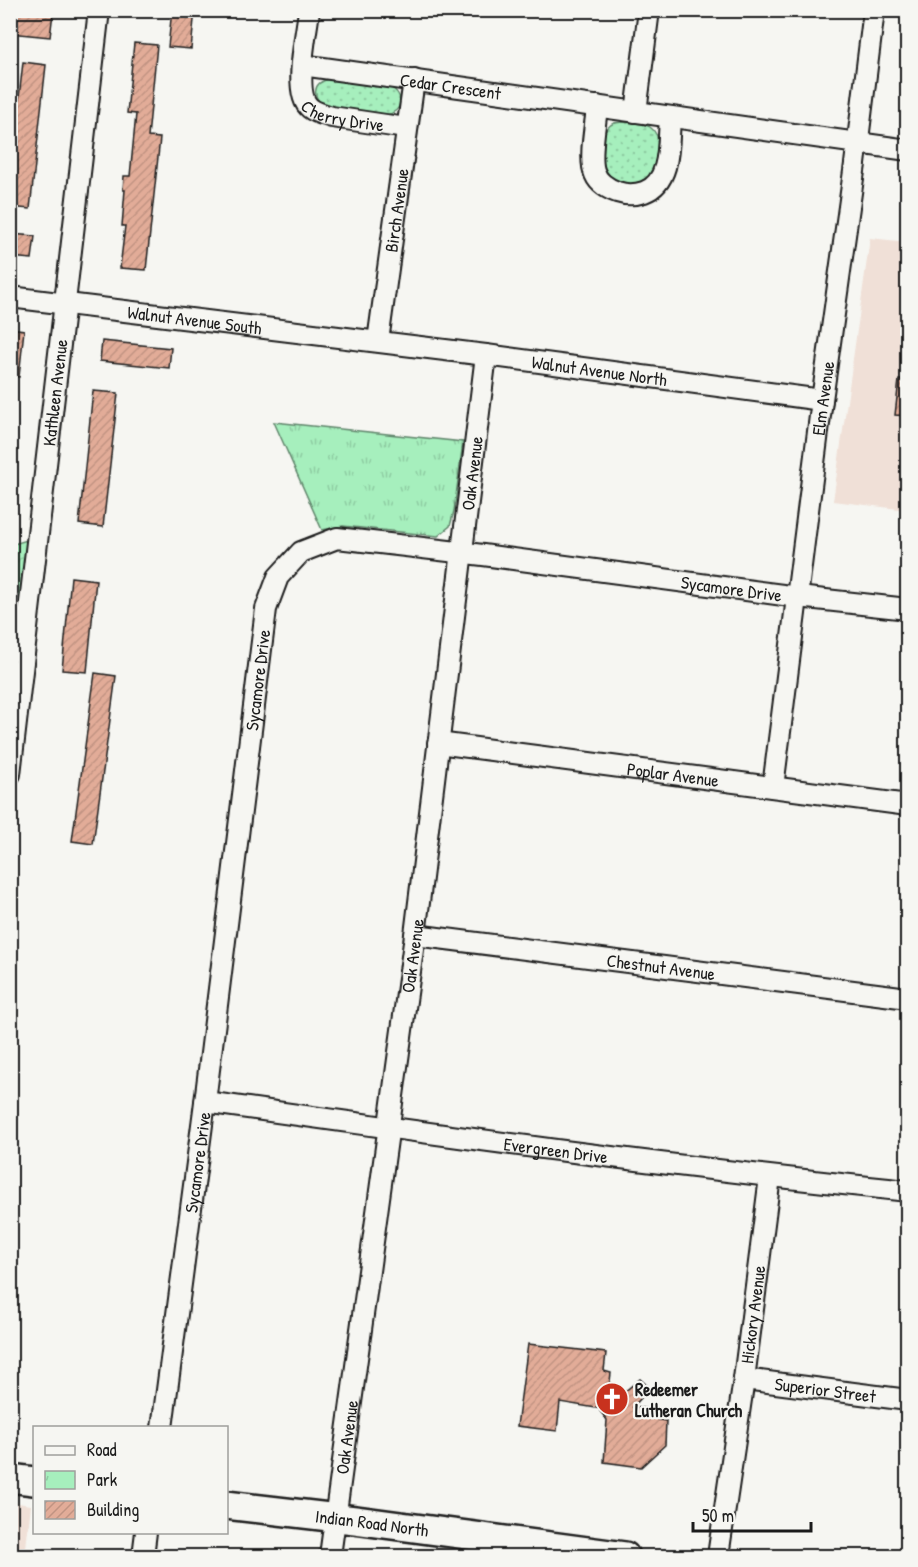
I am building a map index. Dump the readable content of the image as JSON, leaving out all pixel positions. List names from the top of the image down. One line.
{"streets":{"main road":["Indian Road North"],"street":["Cedar Crescent","Cherry Drive","Birch Avenue","Walnut Avenue South","Walnut Avenue North","Kathleen Avenue","Elm Avenue","Oak Avenue","Sycamore Drive","Poplar Avenue","Chestnut Avenue","Evergreen Drive","Hickory Avenue","Superior Street"]},"crossings":[["Cedar Crescent","Cherry Drive"],["Cedar Crescent","Birch Avenue"],["Cedar Crescent","Elm Avenue"],["Cherry Drive","Birch Avenue"],["Birch Avenue","Walnut Avenue South"],["Birch Avenue","Walnut Avenue North"],["Walnut Avenue South","Walnut Avenue North"],["Walnut Avenue South","Kathleen Avenue"],["Walnut Avenue North","Elm Avenue"],["Walnut Avenue North","Oak Avenue"],["Elm Avenue","Sycamore Drive"],["Elm Avenue","Poplar Avenue"],["Oak Avenue","Sycamore Drive"],["Oak Avenue","Poplar Avenue"],["Oak Avenue","Chestnut Avenue"],["Oak Avenue","Evergreen Drive"],["Oak Avenue","Indian Road North"],["Sycamore Drive","Evergreen Drive"],["Evergreen Drive","Hickory Avenue"],["Hickory Avenue","Superior Street"]],"places":{"church":["Redeemer Lutheran Church"]},"legend":["Road","Park","Building"],"scale_bar":"50 m"}
